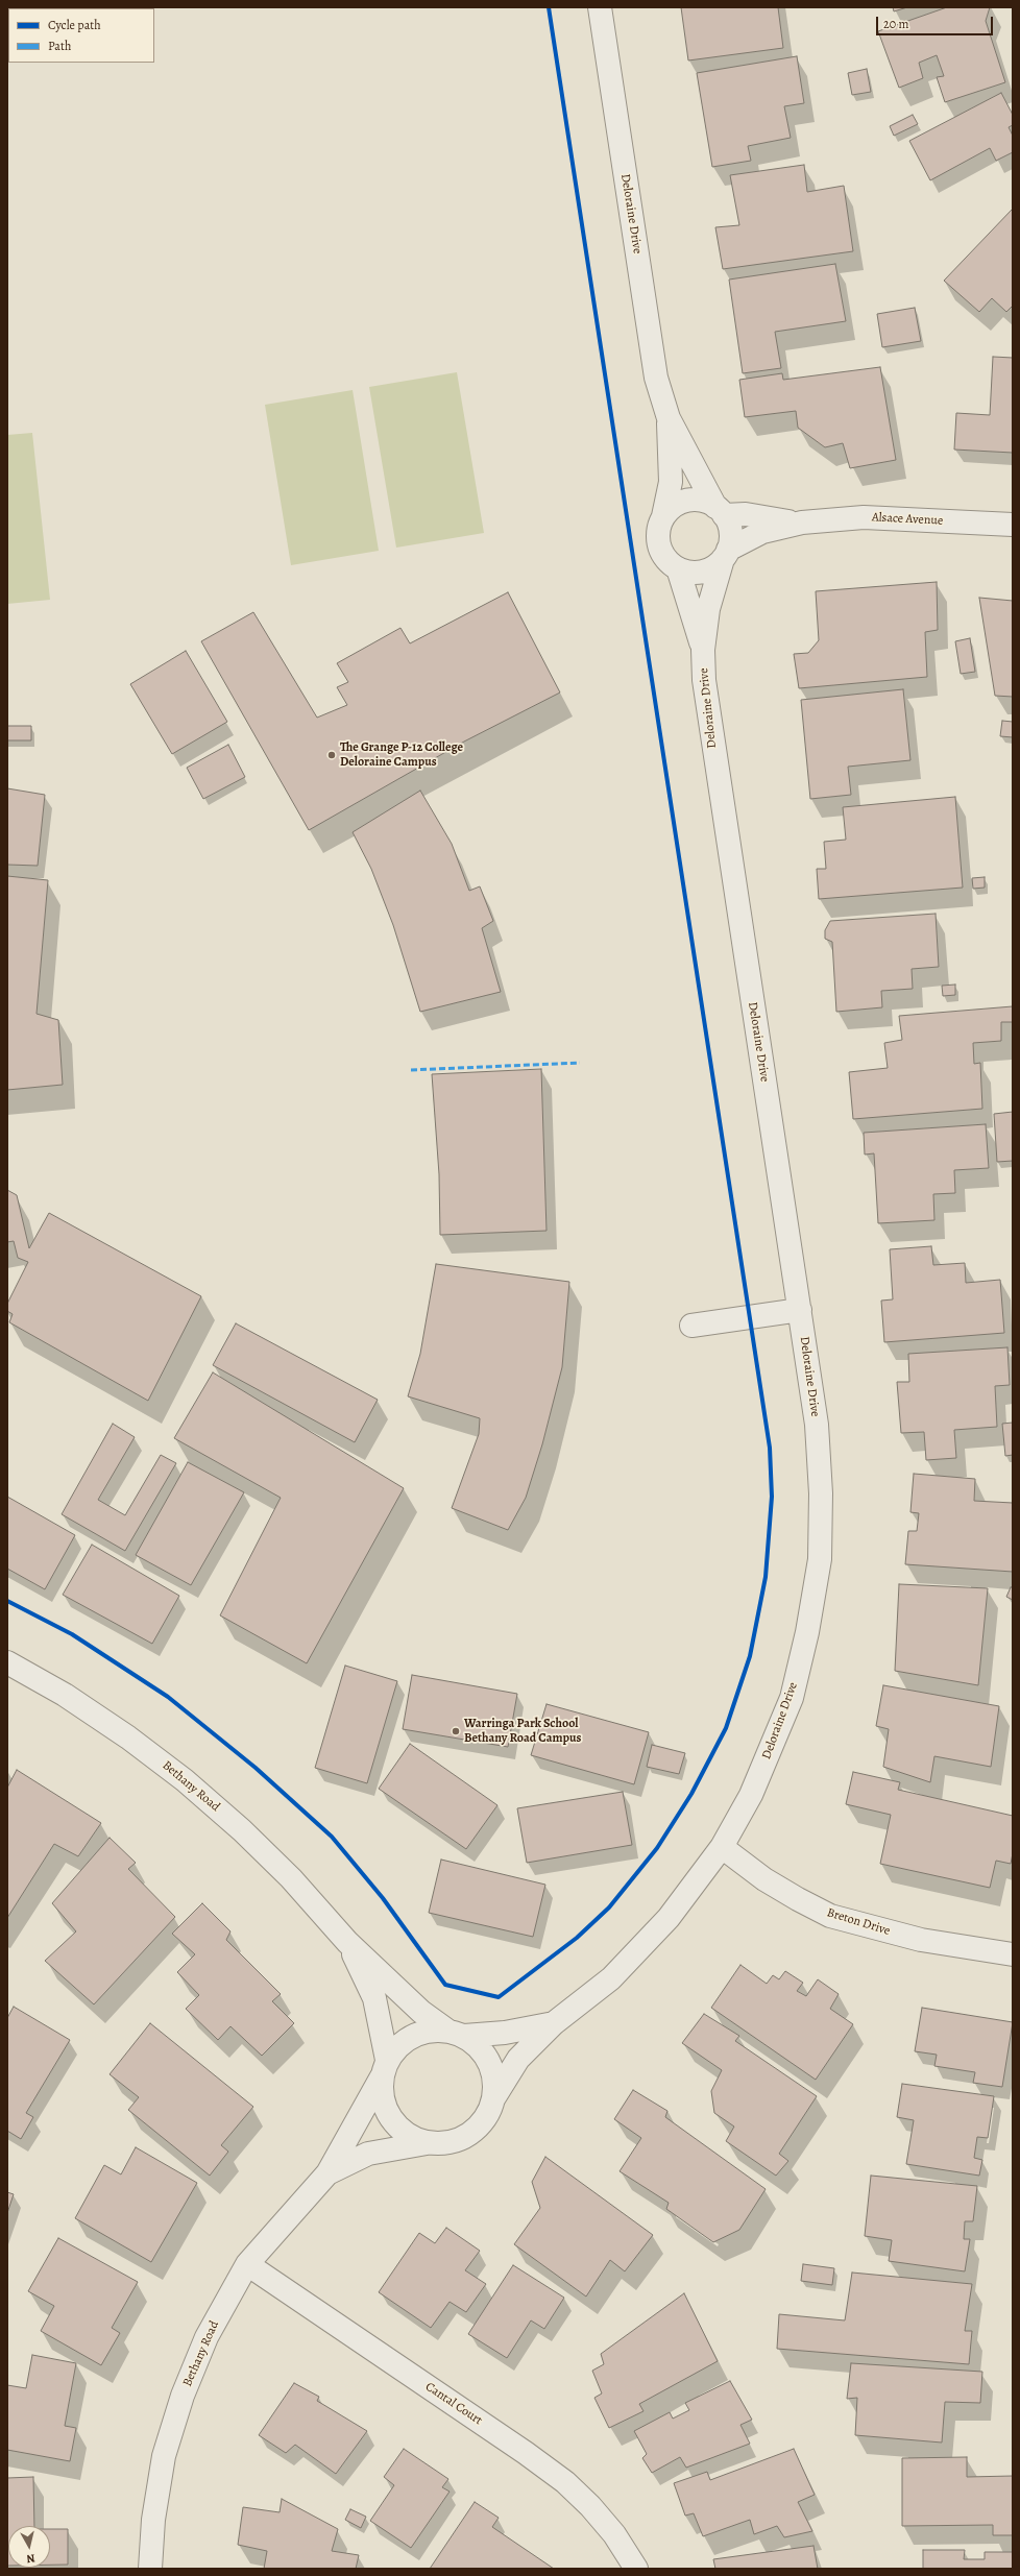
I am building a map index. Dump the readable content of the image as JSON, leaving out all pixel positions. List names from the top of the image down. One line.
{"streets":{"street":["Deloraine Drive","Alsace Avenue","Bethany Road","Breton Drive","Cantal Court"]},"crossings":[["Deloraine Drive","Alsace Avenue"],["Deloraine Drive","Bethany Road"],["Deloraine Drive","Breton Drive"],["Bethany Road","Cantal Court"]],"places":["The Grange P-12 College Deloraine Campus","Warringa Park School Bethany Road Campus"],"legend":["Cycle path","Path"],"scale_bar":"20 m","north":"bottom"}
